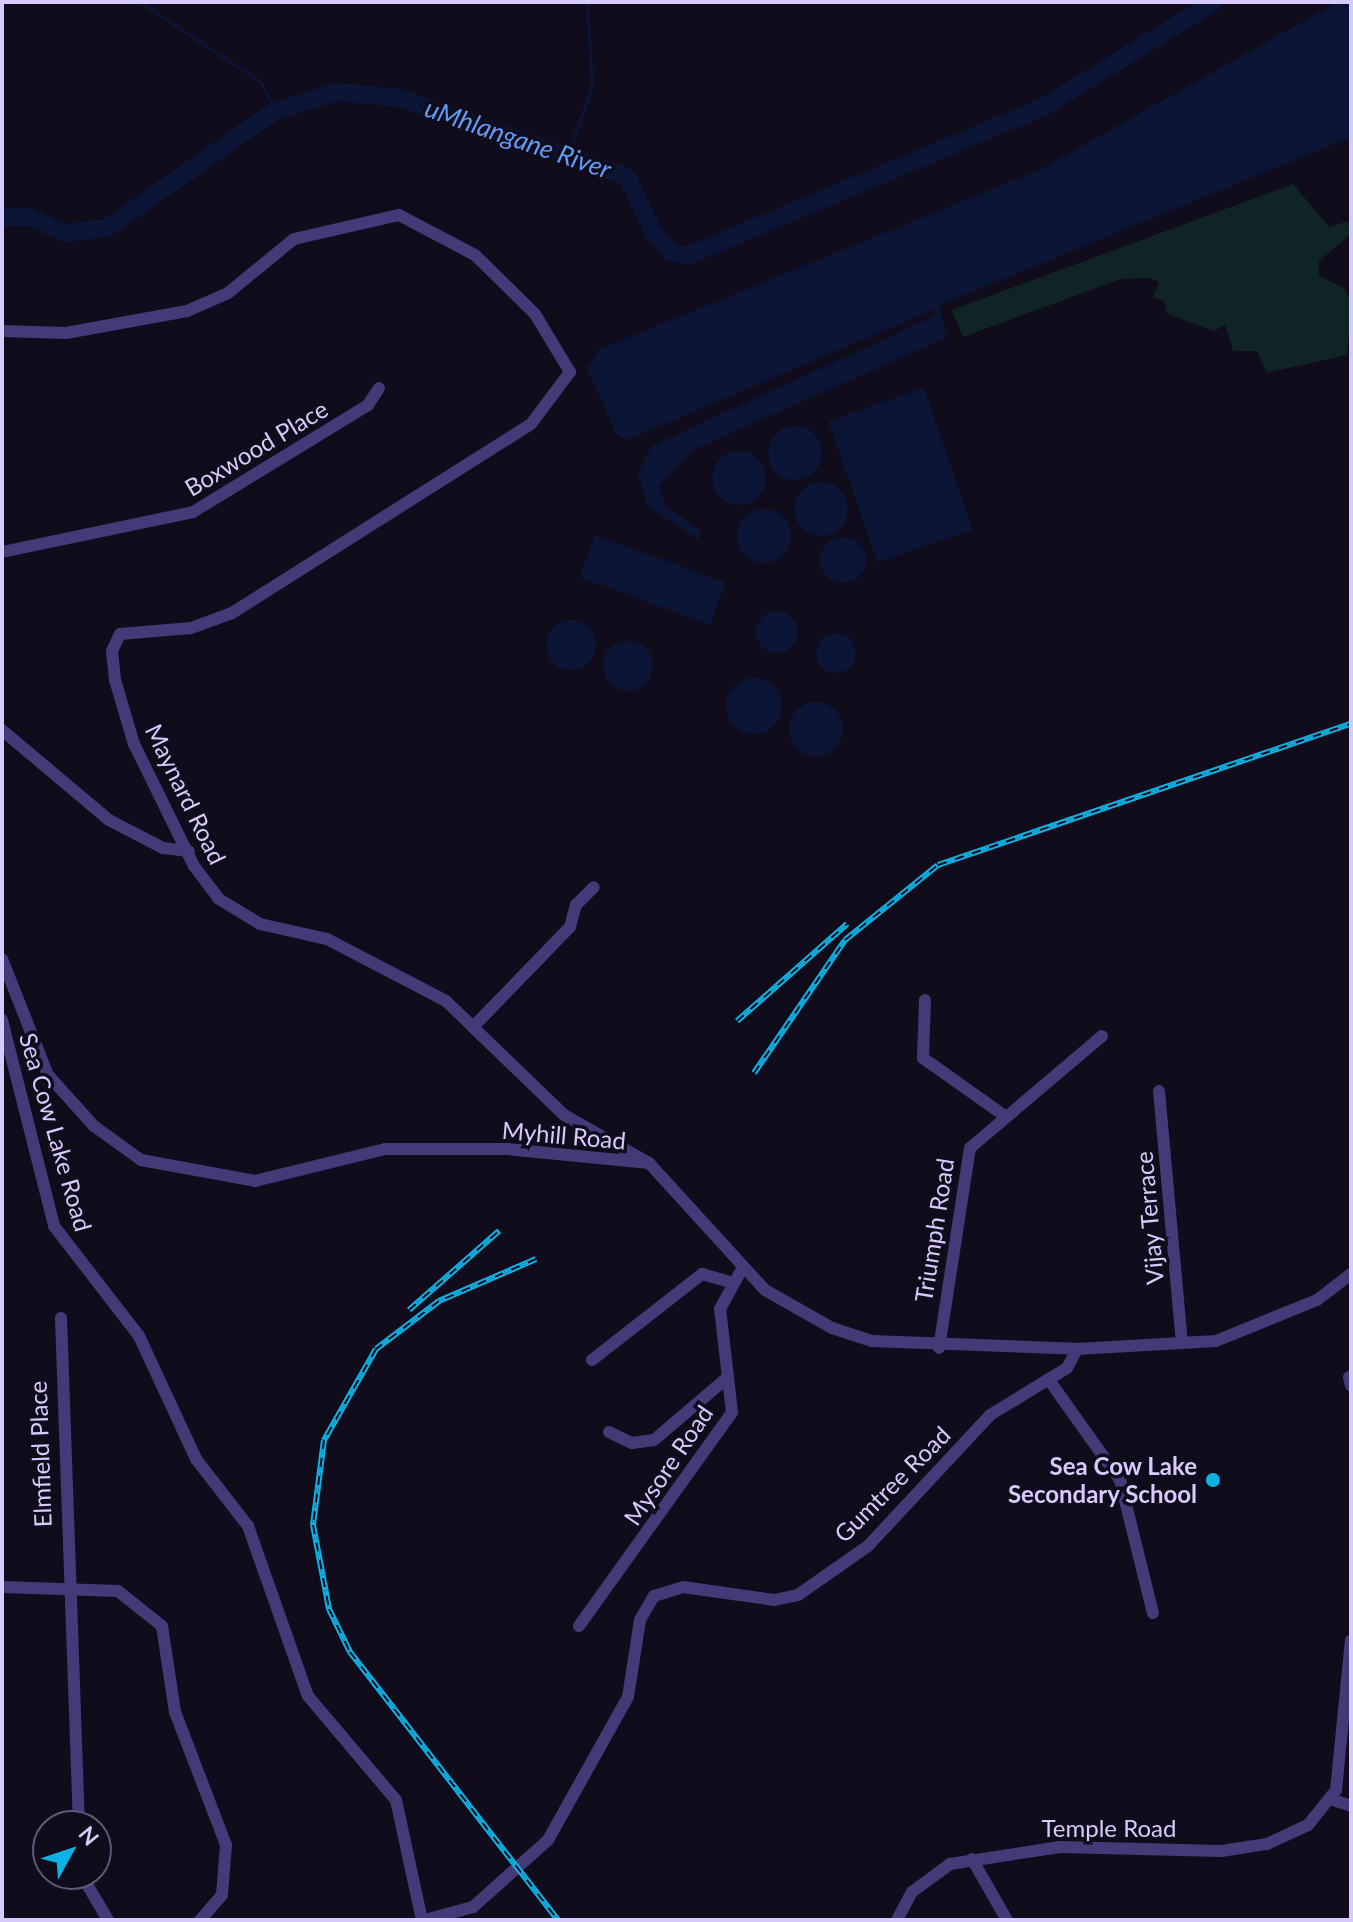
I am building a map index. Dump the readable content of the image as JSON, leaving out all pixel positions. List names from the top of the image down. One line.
{"streets":{"street":["Boxwood Place","Maynard Road","Sea Cow Lake Road","Myhill Road","Vijay Terrace","Triumph Road","Elmfield Place","Mysore Road","Gumtree Road","Temple Road"]},"crossings":[["Maynard Road","Myhill Road"],["Sea Cow Lake Road","Gumtree Road"],["Myhill Road","Triumph Road"],["Myhill Road","Mysore Road"],["Myhill Road","Gumtree Road"]],"water":["uMhlangane River"],"places":["Sea Cow Lake Secondary School"],"north":"top right"}
